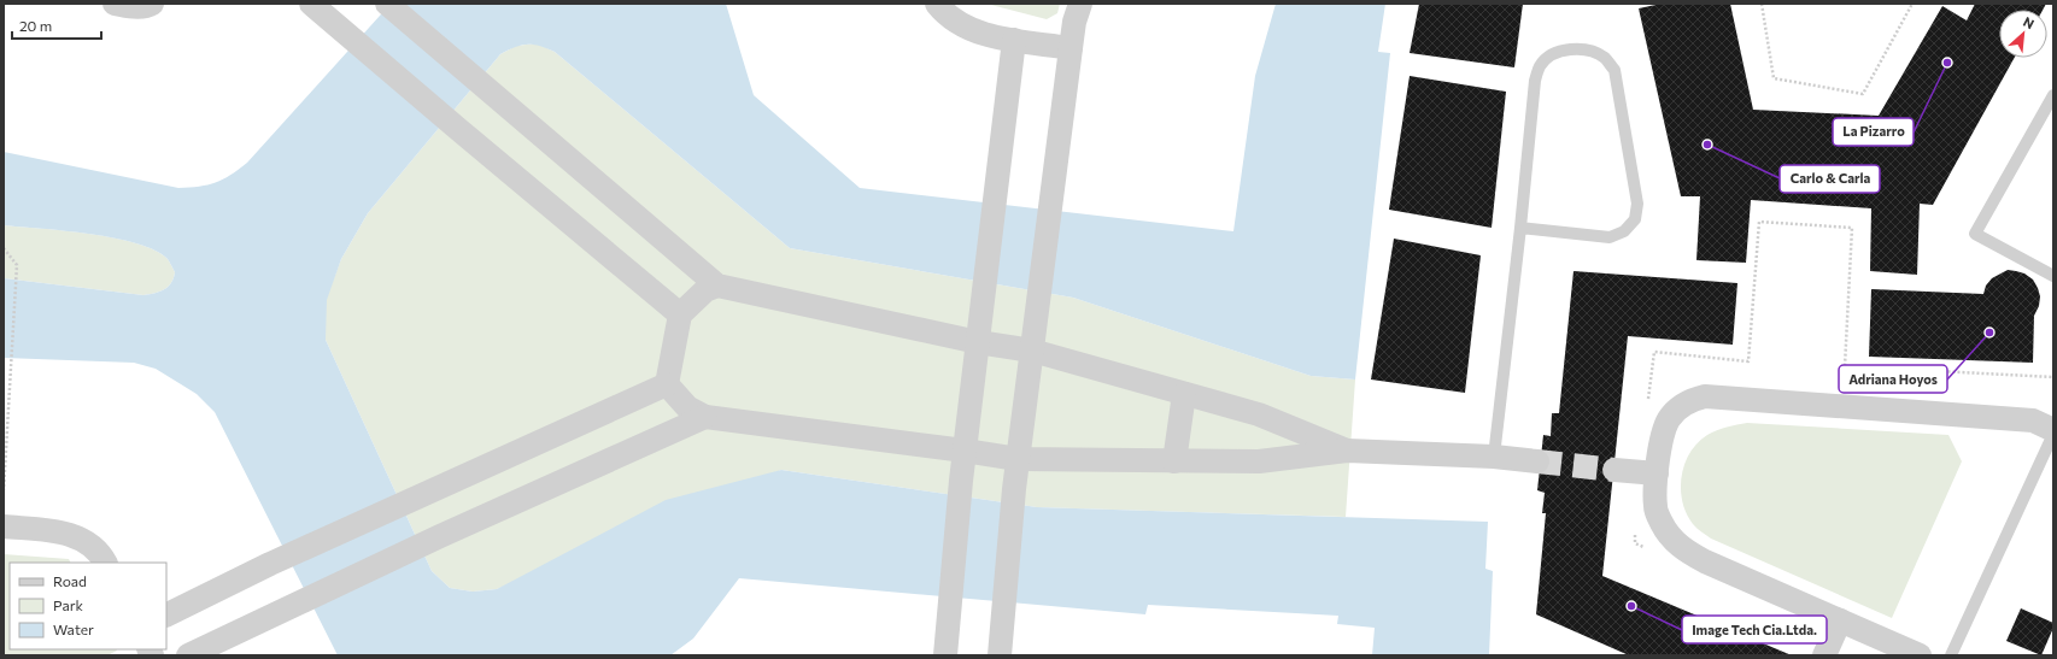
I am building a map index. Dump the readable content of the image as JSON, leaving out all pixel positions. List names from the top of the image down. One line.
{"places":["La Pizarro","Carlo & Carla","Adriana Hoyos","Image Tech Cia.Ltda."],"legend":["Road","Park","Water"],"scale_bar":"20 m","north":"top right"}
